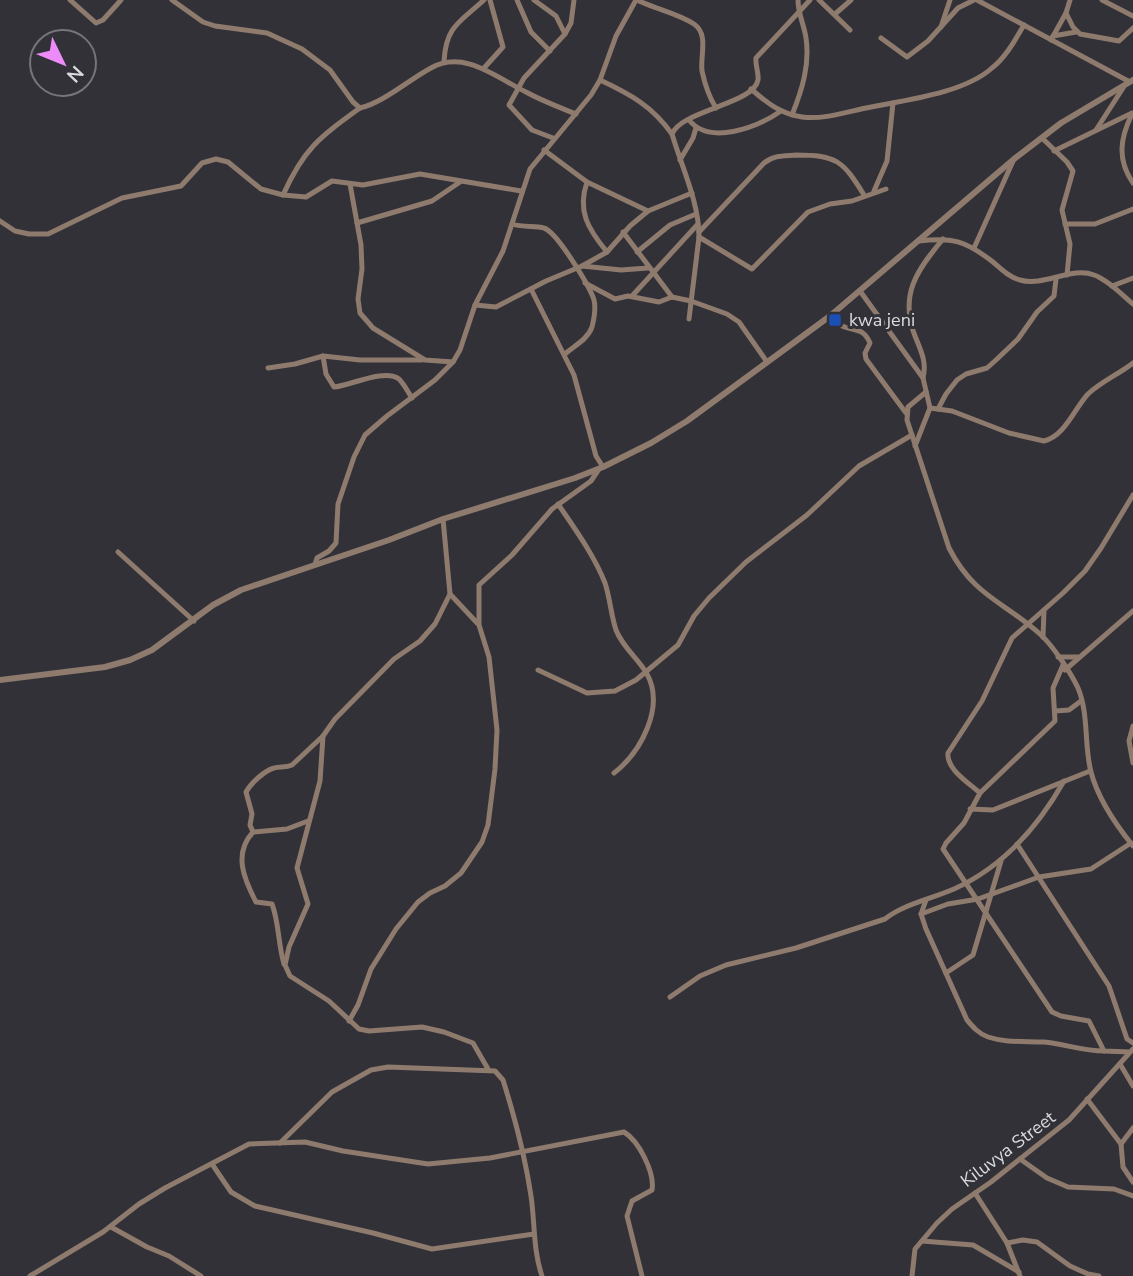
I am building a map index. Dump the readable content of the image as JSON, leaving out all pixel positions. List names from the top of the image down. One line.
{"streets":{"street":["Kiluvya Street"]},"places":{"transit":["kwa jeni"]},"north":"bottom right"}
